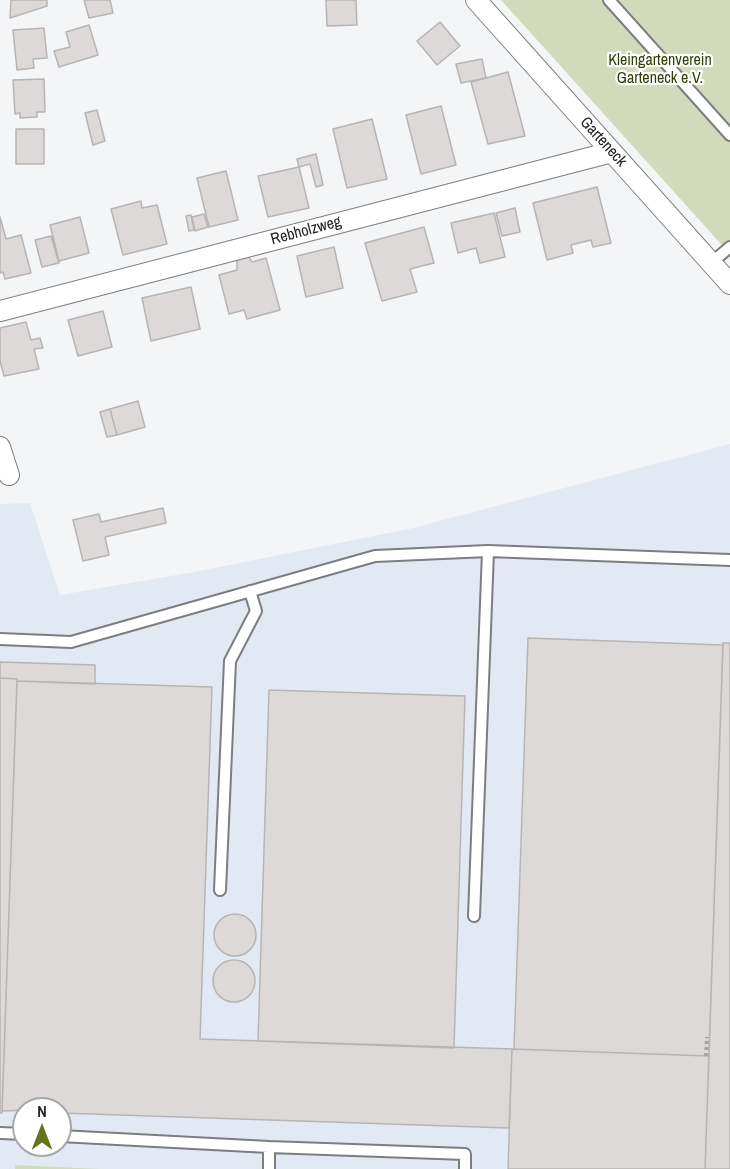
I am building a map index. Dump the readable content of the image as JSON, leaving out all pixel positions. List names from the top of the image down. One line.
{"streets":{"street":["Garteneck","Rebholzweg"]},"crossings":[["Garteneck","Rebholzweg"]],"parks":["Kleingartenverein Garteneck e.V."],"north":"top"}
